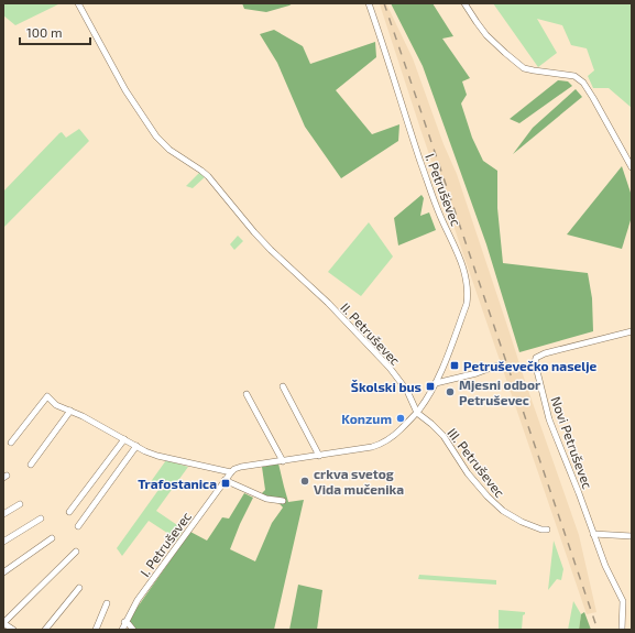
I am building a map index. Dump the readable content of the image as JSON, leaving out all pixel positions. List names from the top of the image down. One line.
{"streets":{"street":["I. Petruševec","II. Petruševec","Novi Petruševec","III. Petruševec"]},"crossings":[["I. Petruševec","II. Petruševec"],["I. Petruševec","III. Petruševec"],["II. Petruševec","III. Petruševec"]],"places":{"transit":["Petruševečko naselje","Školski bus","Trafostanica"],"other":["Mjesni odbor Petruševec","Konzum","crkva svetog Vida mučenika"]},"scale_bar":"100 m"}
